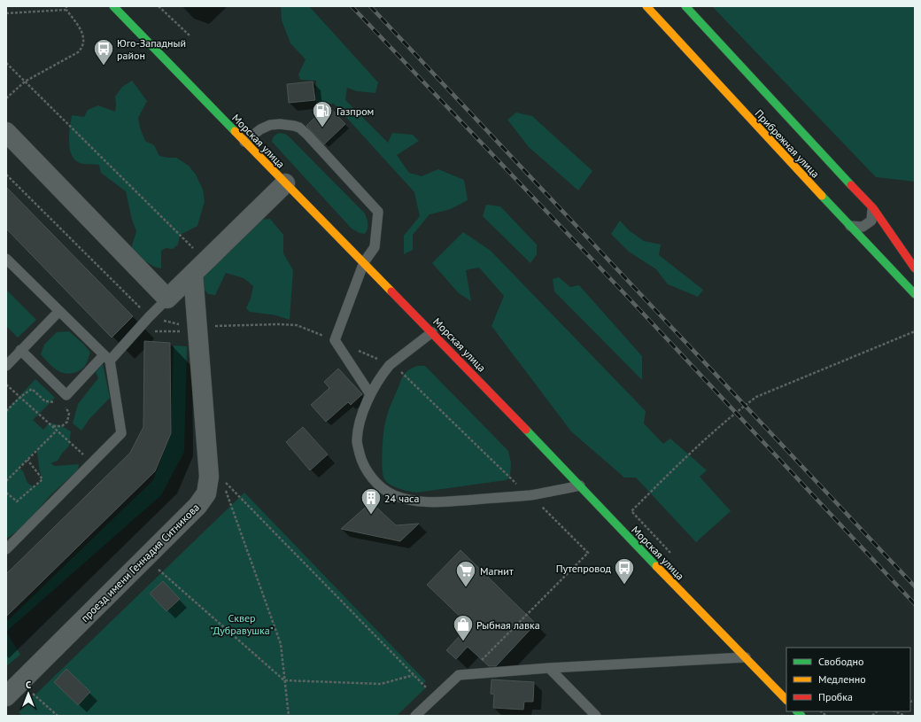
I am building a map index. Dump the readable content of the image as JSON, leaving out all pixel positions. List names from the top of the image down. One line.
{"streets":{"main road":["Морская улица","Прибрежная улица"],"street":["проезд имени Геннадия Ситникова"]},"parks":["Сквер \"Дубравушка\""],"places":{"bus stop":["Юго-Западный район","Путепровод"],"fuel station":["Газпром"],"building":["24 часа"],"supermarket":["Магнит"],"shop":["Рыбная лавка"]},"legend":["Свободно","Медленно","Пробка"],"north":"top"}
